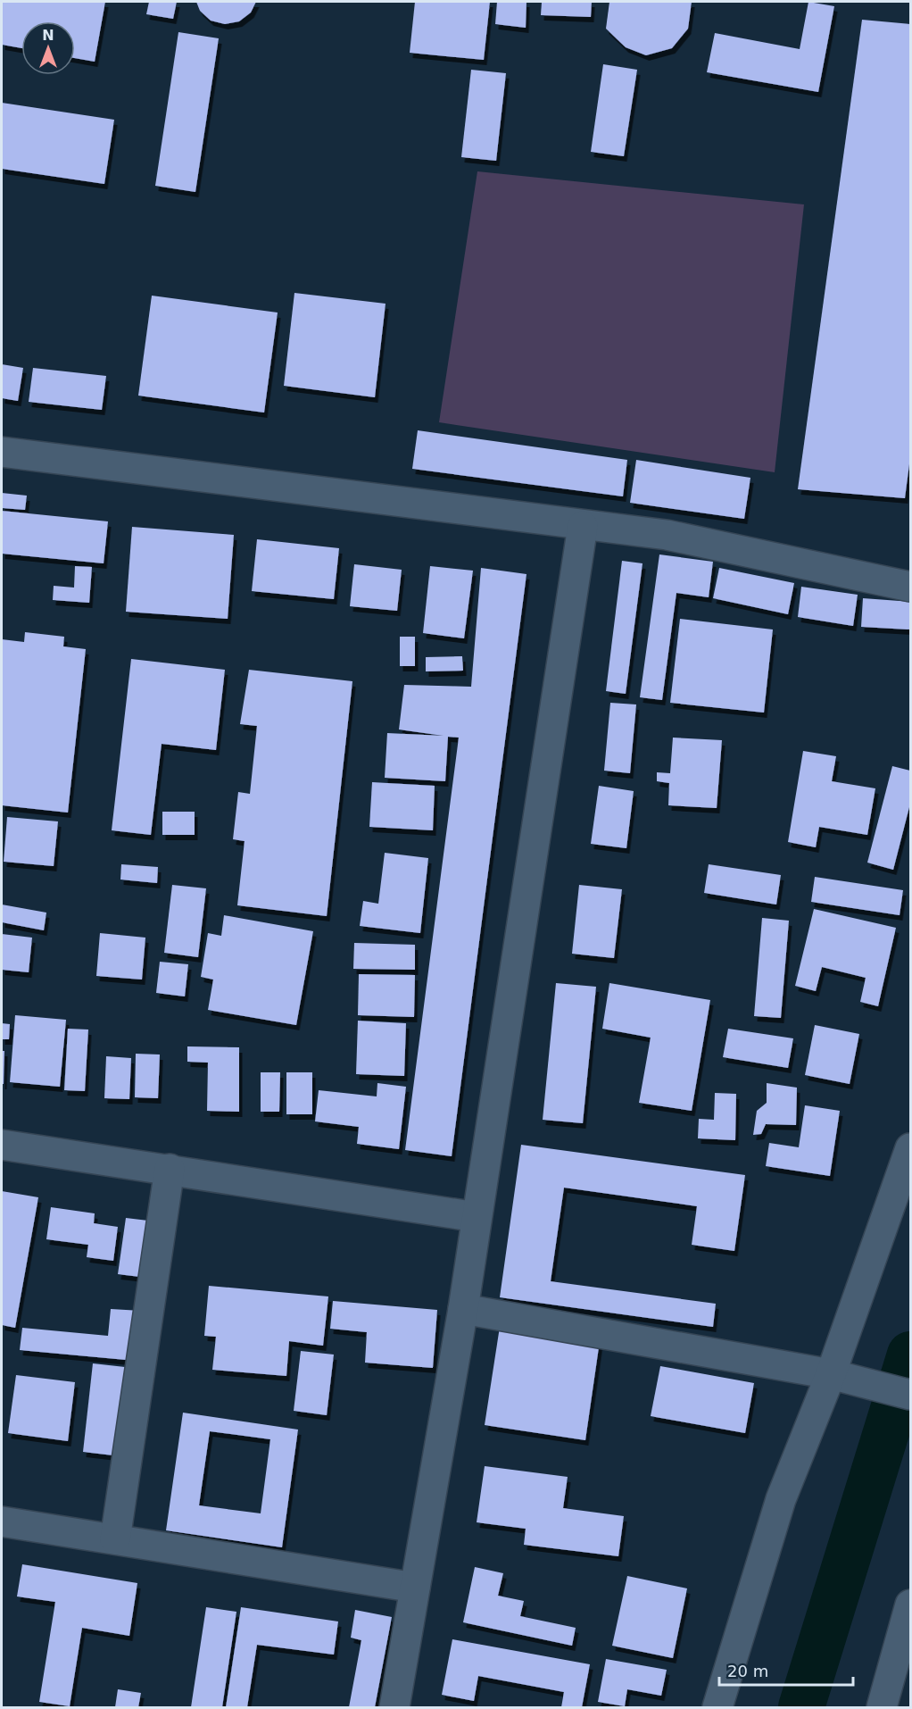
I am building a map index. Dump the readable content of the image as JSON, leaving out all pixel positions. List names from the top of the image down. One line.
{"scale_bar":"20 m","north":"top"}
